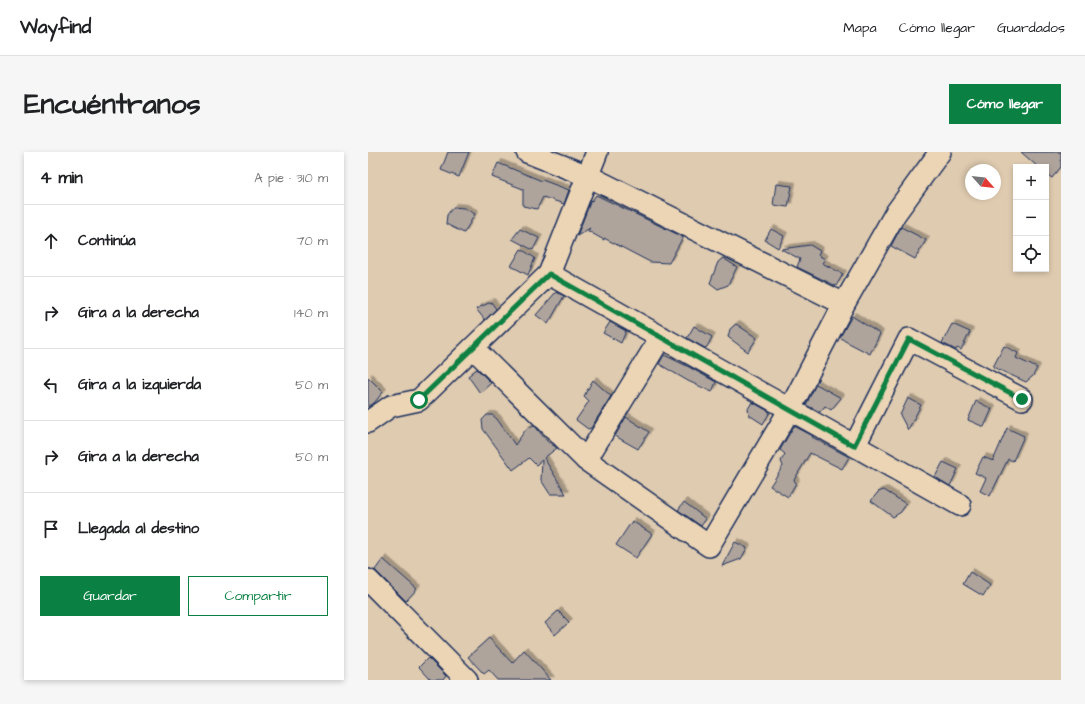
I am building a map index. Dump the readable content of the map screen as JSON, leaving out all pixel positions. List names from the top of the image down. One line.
{"north":"bottom right","page":{"header":"Wayfind","nav":["Mapa","Cómo llegar","Guardados"],"buttons":["Cómo llegar",["Guardar","Compartir"]],"title":"Encuéntranos","heading":["4 min","A pie · 310 m"],"map_buttons":["+","−"],"list":[["Continúa","70 m"],["Gira a la derecha","140 m"],["Gira a la izquierda","50 m"],["Gira a la derecha","50 m"],"Llegada al destino"]}}
